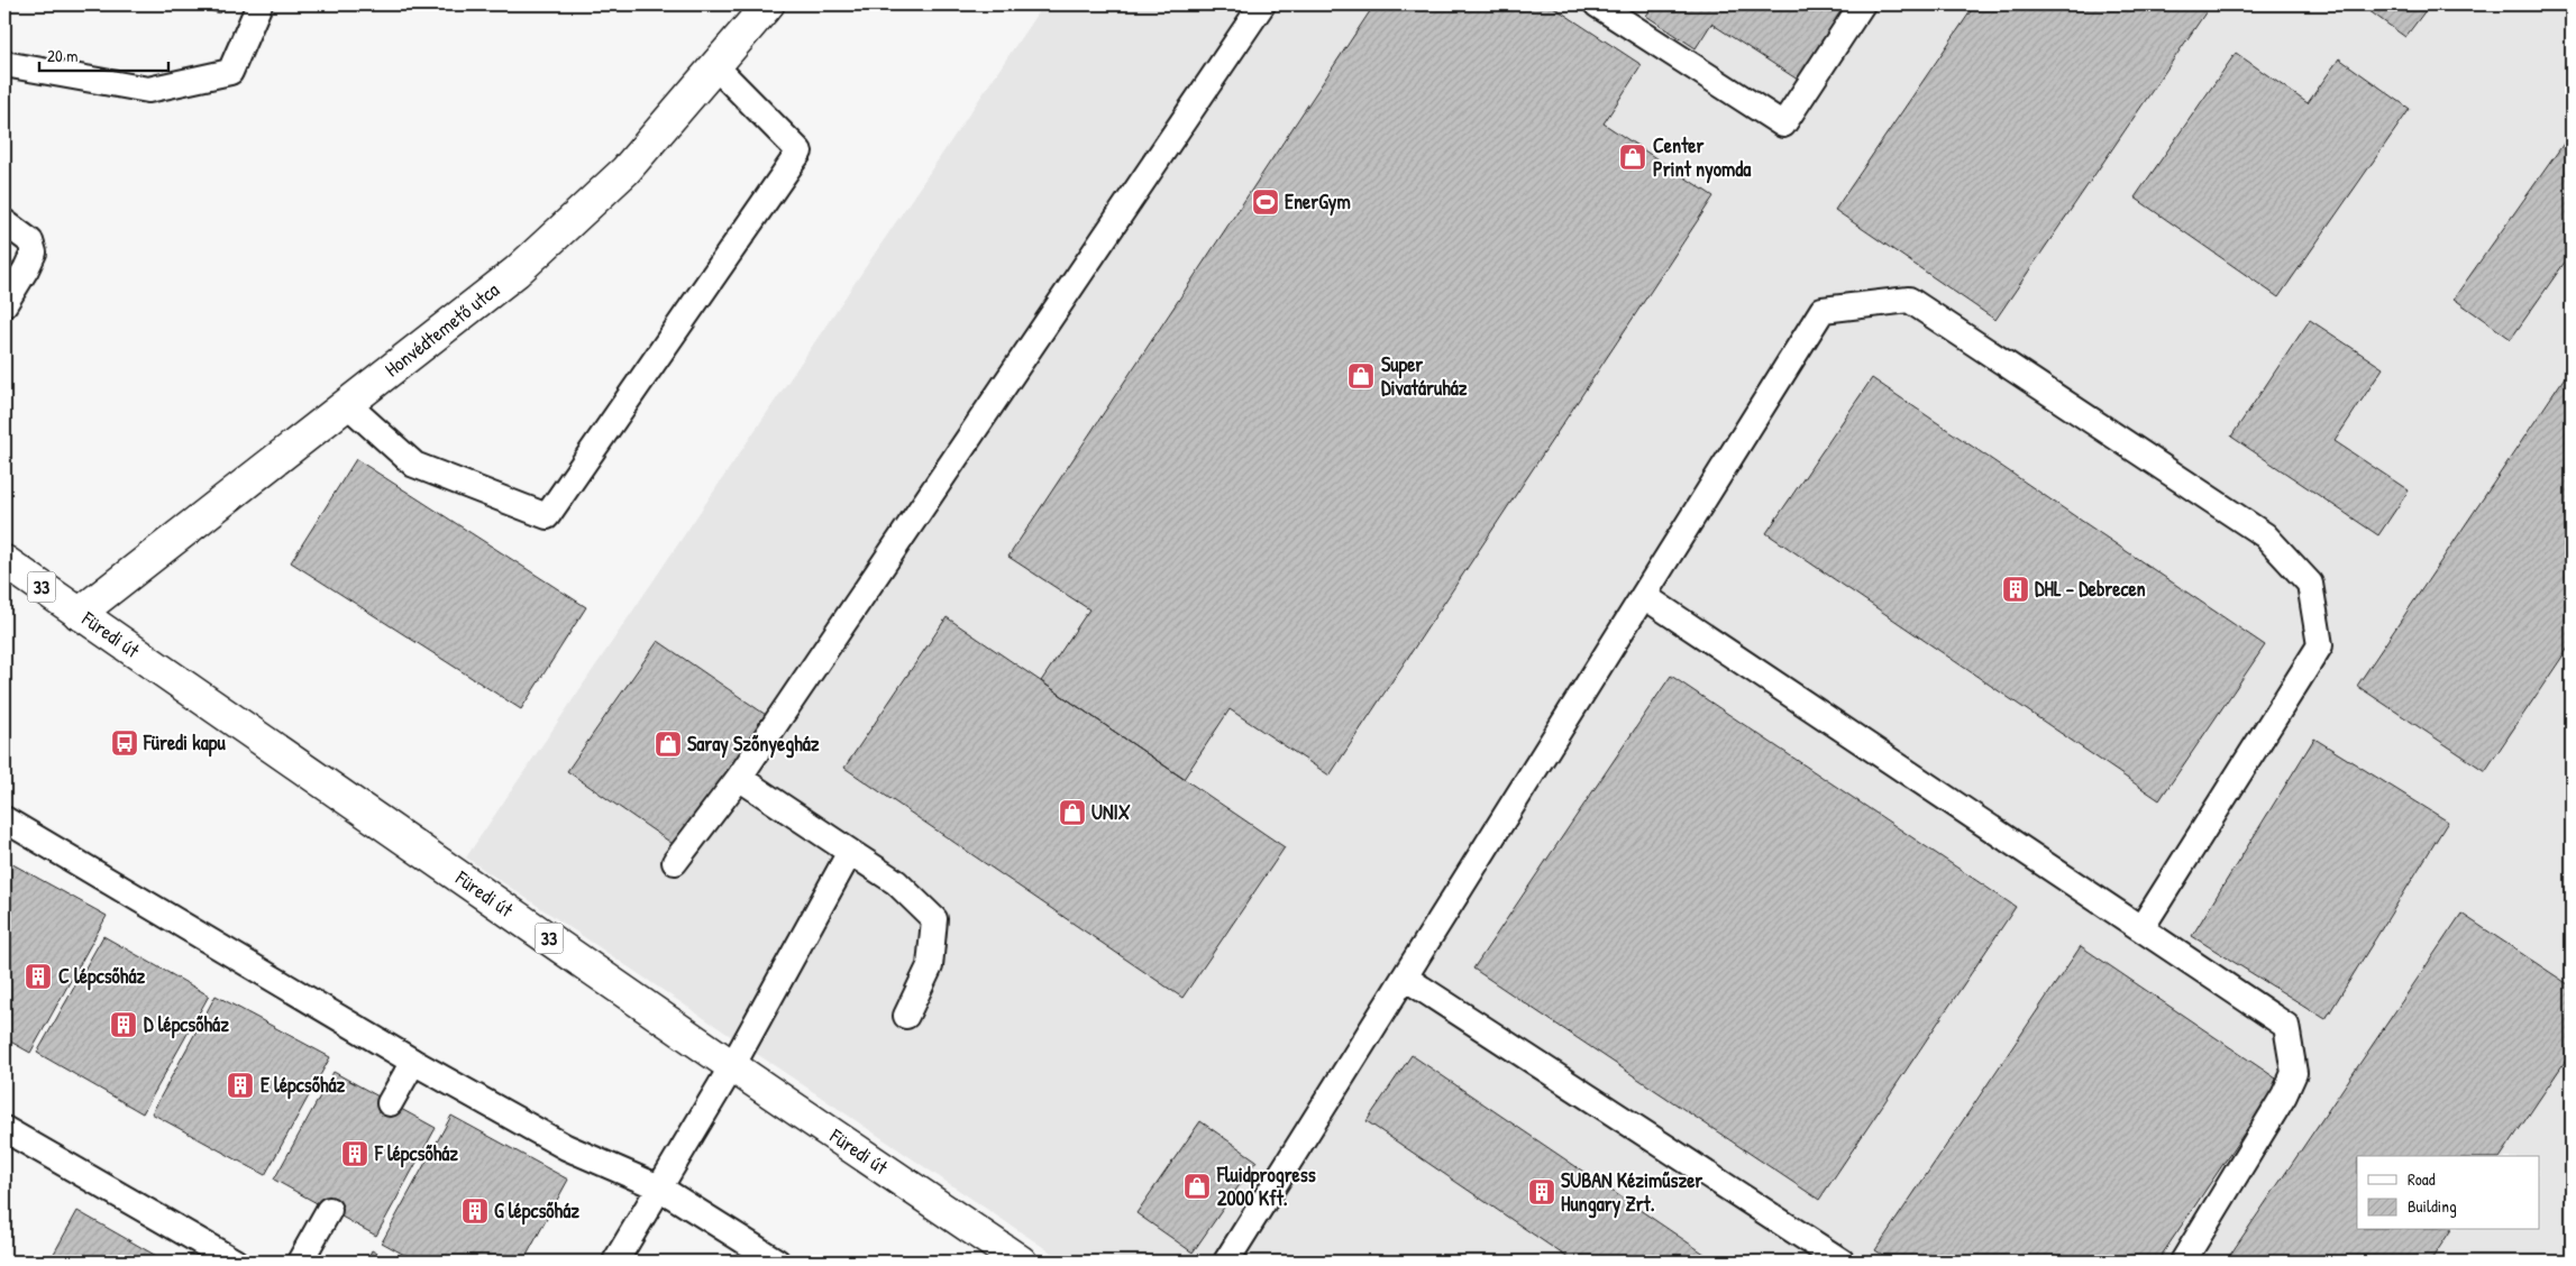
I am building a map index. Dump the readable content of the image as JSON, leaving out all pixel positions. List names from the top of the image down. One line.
{"streets":{"main road":["Honvédtemető utca","33","Füredi út"]},"crossings":[["Honvédtemető utca","Füredi út"]],"places":{"shop":["Center Print nyomda","Super Divatáruház","Saray Szőnyegház","UNIX","Fluidprogress 2000 Kft."],"sports":["EnerGym"],"building":["DHL - Debrecen","C lépcsőház","D lépcsőház","E lépcsőház","F lépcsőház","SUBAN Kéziműszer Hungary Zrt.","G lépcsőház"],"bus stop":["Füredi kapu"]},"legend":["Road","Building"],"scale_bar":"20 m"}
